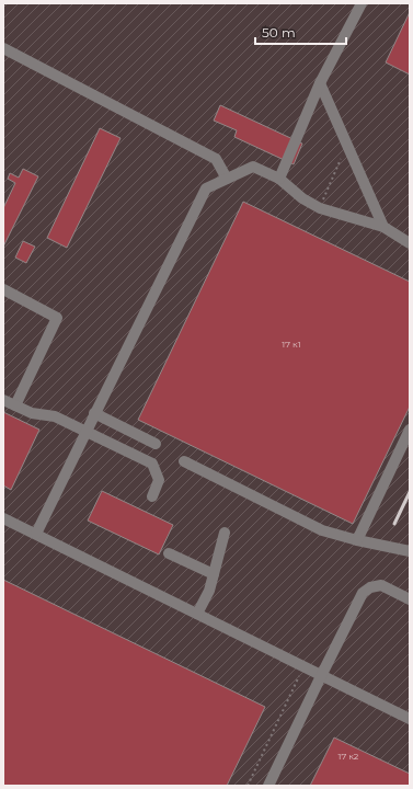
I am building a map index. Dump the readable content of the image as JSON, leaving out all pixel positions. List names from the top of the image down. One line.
{"house_numbers":["17 к1","17 к2"],"scale_bar":"50 m"}
